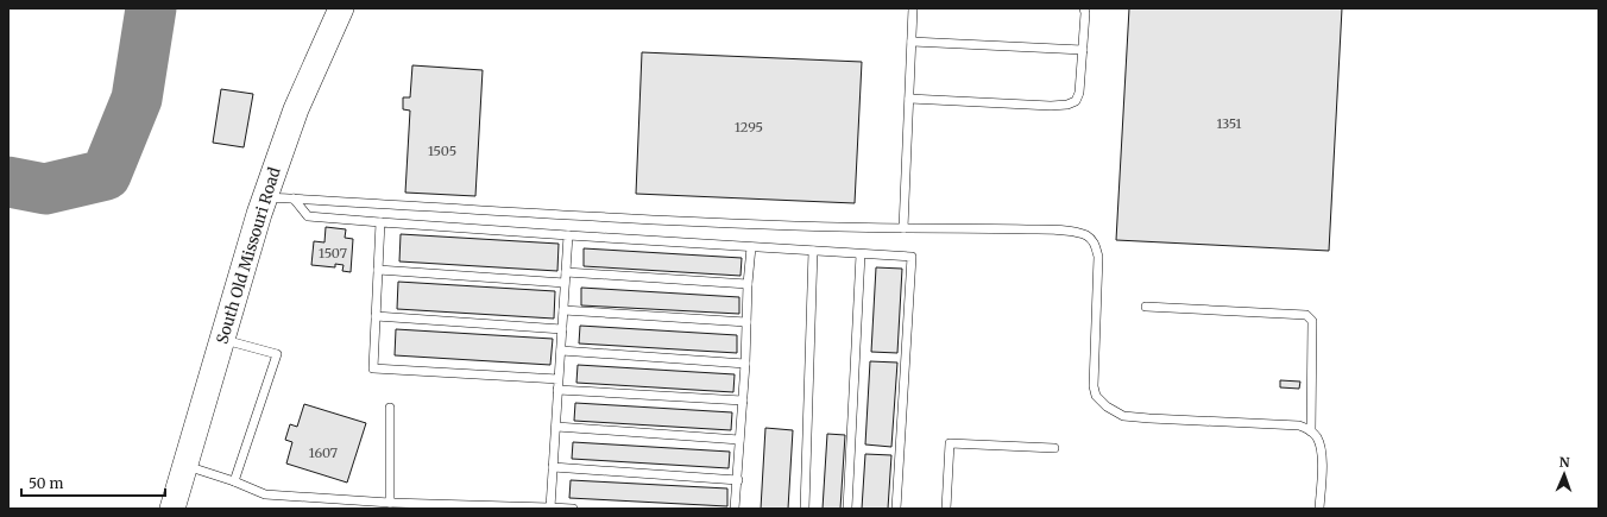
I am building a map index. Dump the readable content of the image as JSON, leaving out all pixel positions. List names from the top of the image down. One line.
{"streets":{"main road":["South Old Missouri Road"]},"house_numbers":["1351","1295","1505","1507","1607"],"scale_bar":"50 m","north":"top"}
